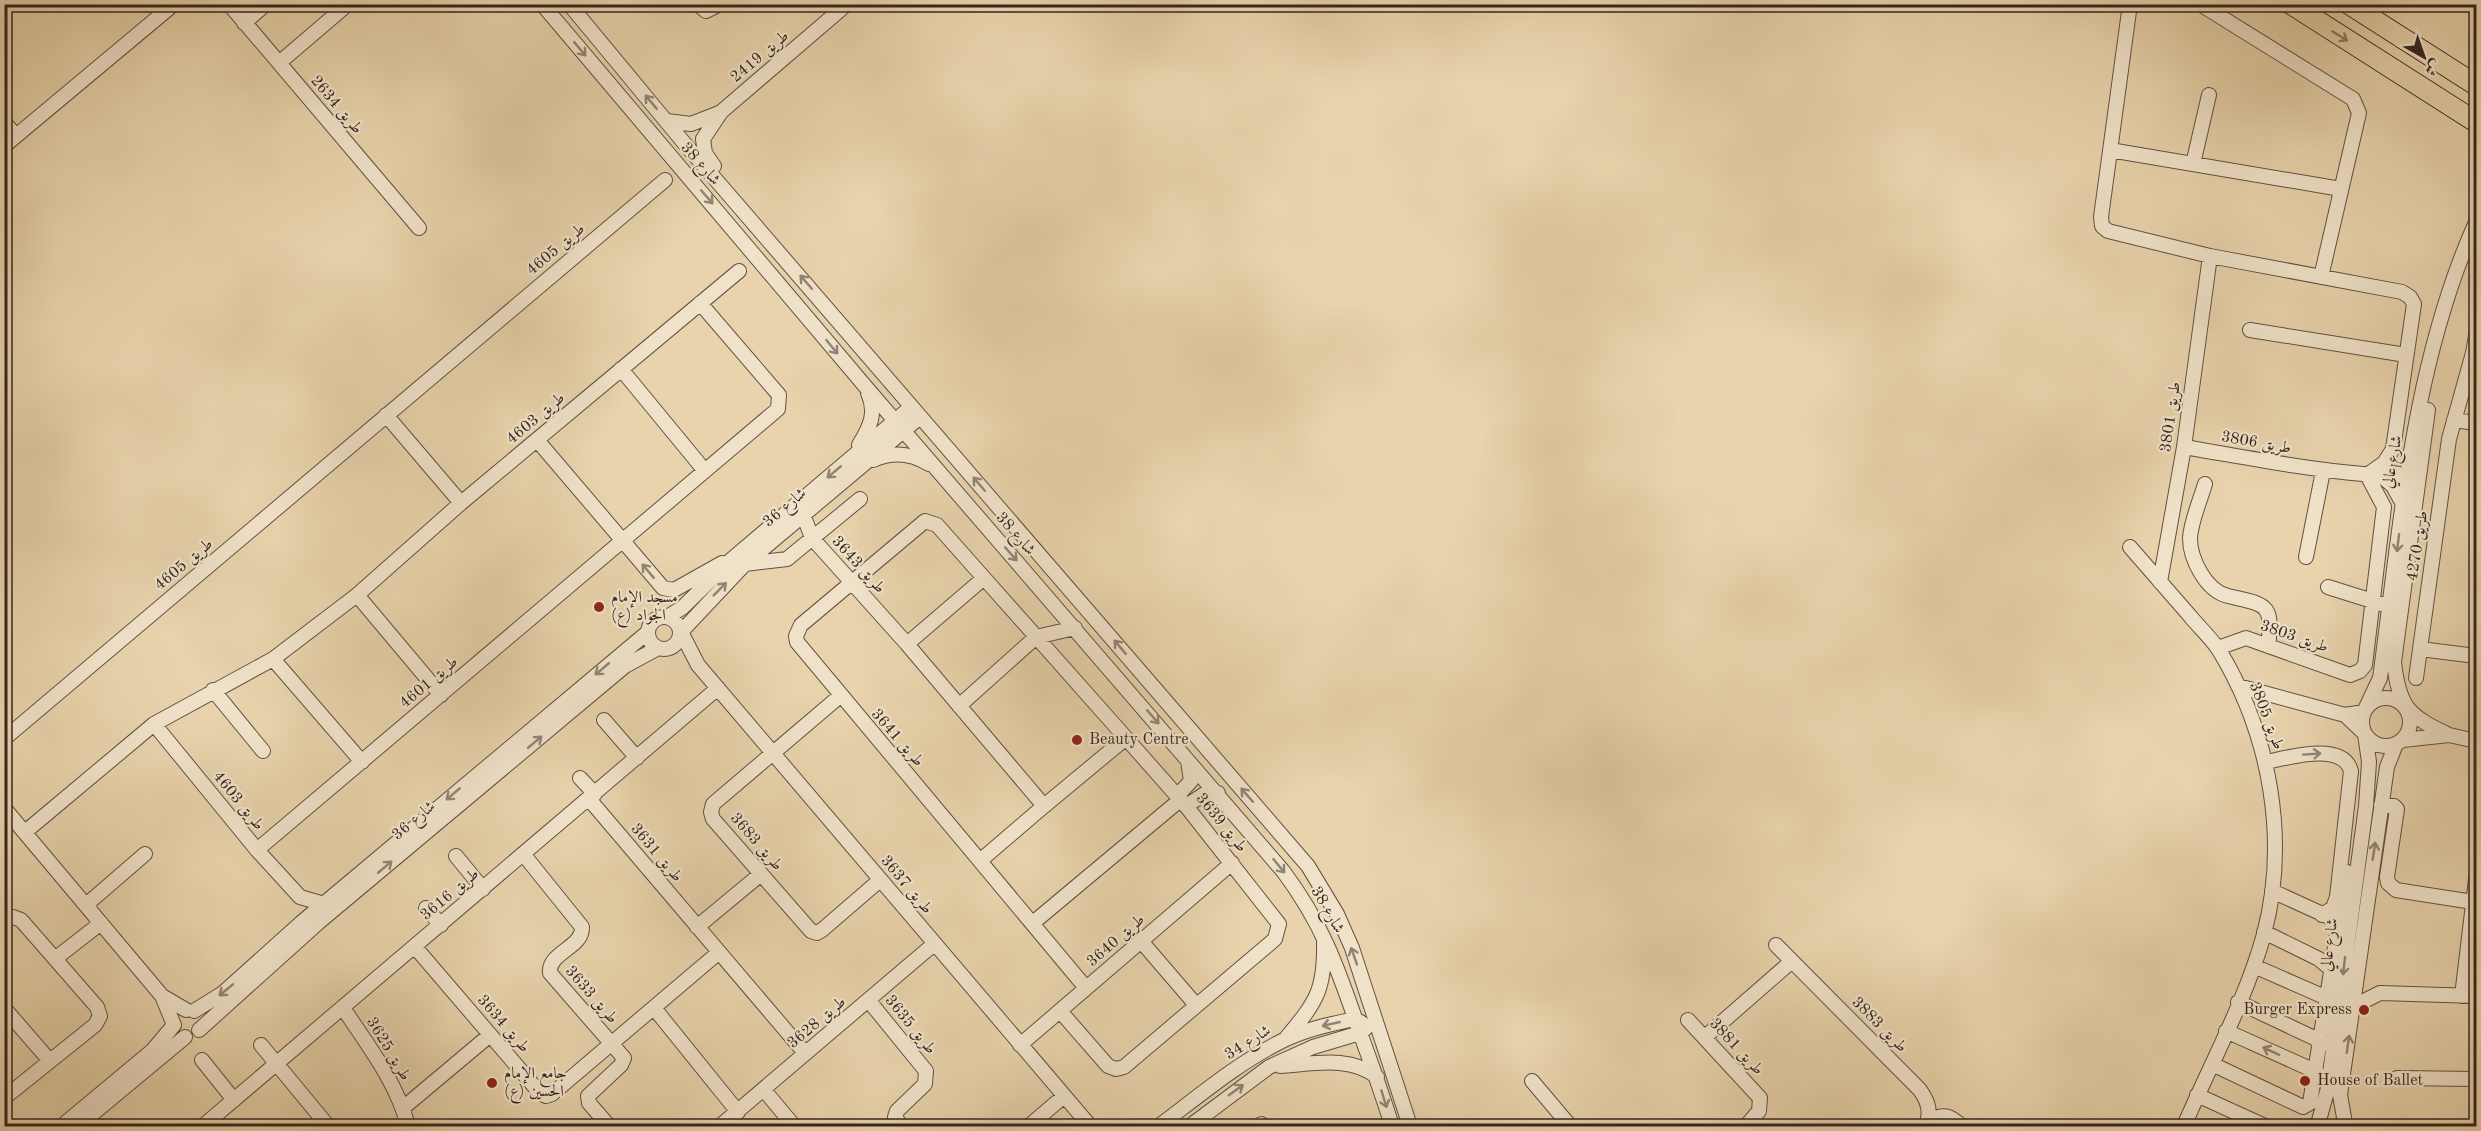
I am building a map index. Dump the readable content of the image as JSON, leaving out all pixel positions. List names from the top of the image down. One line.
{"streets":{"street":["طريق 2419","طريق 2634","شارع 38","طريق 4605","طريق 3801","طريق 4603","طريق 3806","شارع عالي","شارع 36","طريق 4270","طريق 3643","طريق 3803","طريق 4601","طريق 3805","طريق 3641","طريق 3639","طريق 3683","طريق 3631","طريق 3637","طريق 3616","طريق 3640","طريق 3633","طريق 3628","طريق 3634","طريق 3635","طريق 3883","شارع 34","طريق 3881","طريق 3625"]},"crossings":[["طريق 2419","شارع 38"],["شارع 38","شارع 36"],["شارع 38","شارع 34"],["طريق 3801","طريق 3806"],["طريق 3801","طريق 3805"],["طريق 4603","طريق 4601"],["طريق 3806","شارع عالي"],["شارع 36","طريق 3643"],["شارع 36","طريق 3637"],["طريق 3643","طريق 3641"],["طريق 3803","طريق 3805"],["طريق 3641","طريق 3639"],["طريق 3641","طريق 3683"],["طريق 3641","طريق 3640"],["طريق 3639","طريق 3640"],["طريق 3683","طريق 3637"],["طريق 3631","طريق 3616"],["طريق 3631","طريق 3628"],["طريق 3631","طريق 3634"],["طريق 3637","طريق 3616"],["طريق 3637","طريق 3640"],["طريق 3637","طريق 3628"],["طريق 3616","طريق 3633"],["طريق 3616","طريق 3634"],["طريق 3616","طريق 3625"],["طريق 3633","طريق 3634"],["طريق 3628","طريق 3635"],["طريق 3634","طريق 3625"]],"places":["مسجد الإمام الجواد (ع)","Beauty Centre","Burger Express","House of Ballet","جامع الإمام الحسين (ع)"],"north":"bottom right"}
